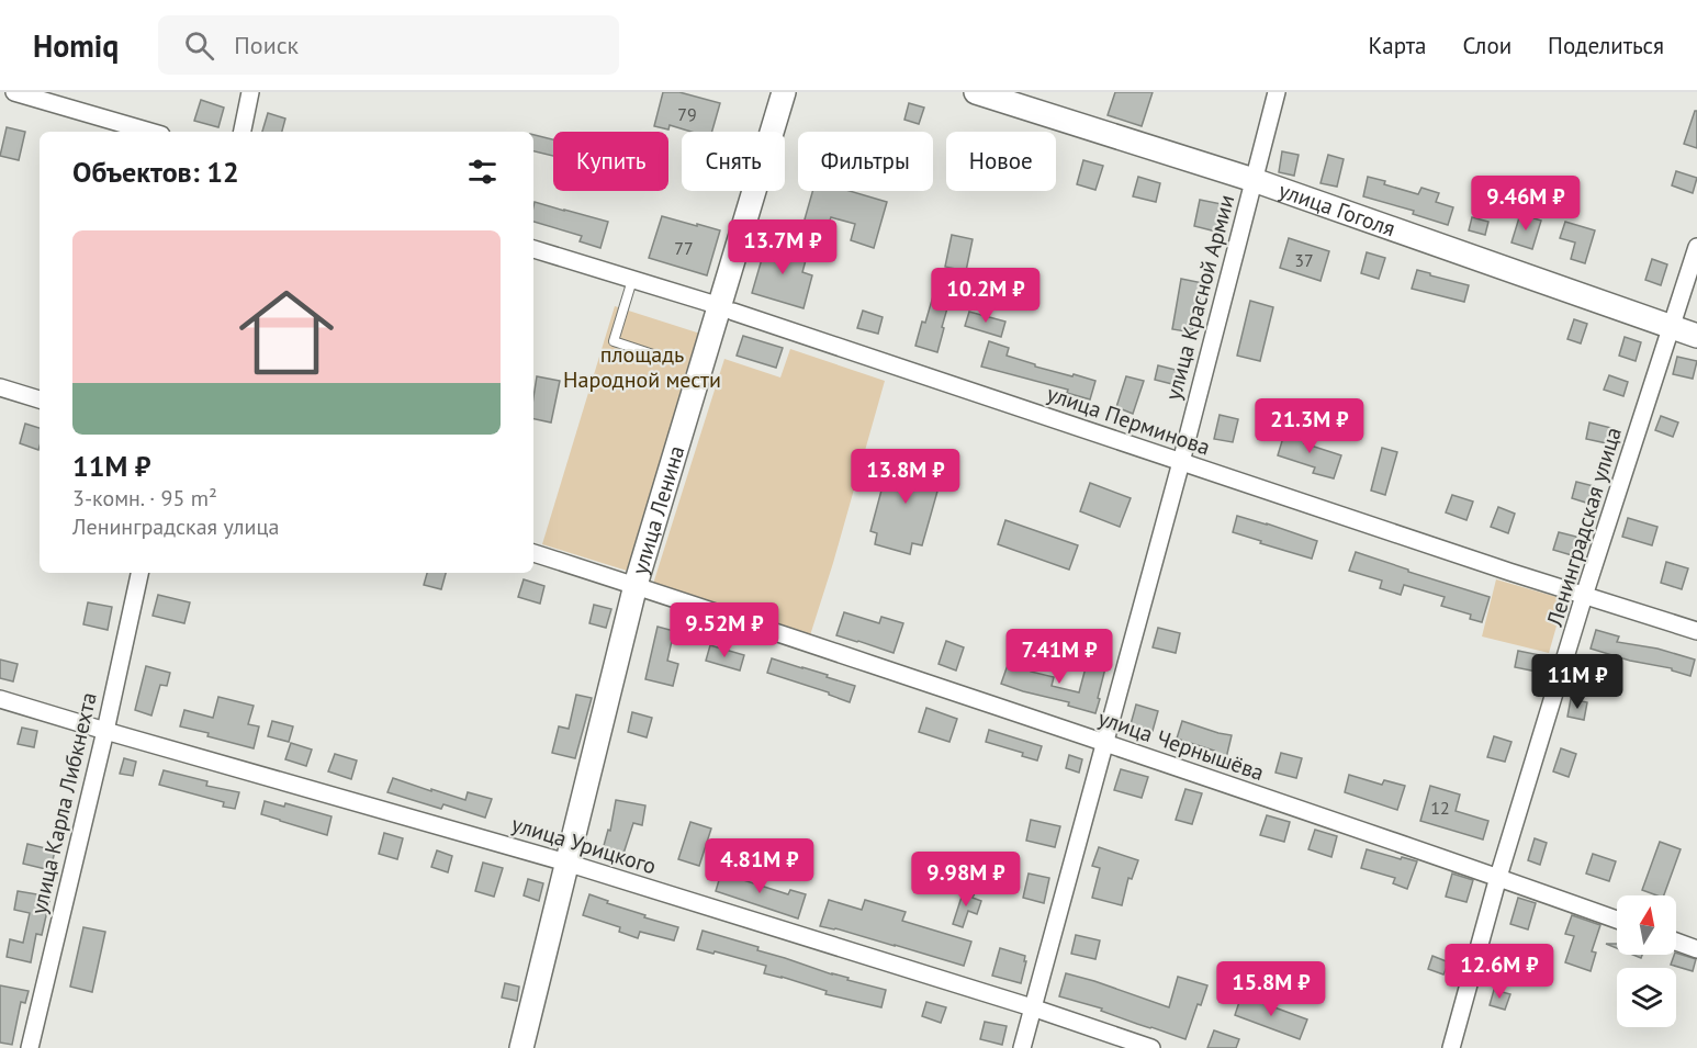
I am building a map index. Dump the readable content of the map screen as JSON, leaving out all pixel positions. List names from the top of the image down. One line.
{"streets":{"street":["улица Гоголя","улица Красной Армии","улица Перминова","улица Ленина","Ленинградская улица","улица Чернышёва","улица Карла Либкнехта","улица Урицкого"]},"crossings":[["улица Гоголя","улица Красной Армии"],["улица Гоголя","Ленинградская улица"],["улица Красной Армии","улица Перминова"],["улица Красной Армии","улица Чернышёва"],["улица Красной Армии","улица Урицкого"],["улица Перминова","улица Ленина"],["улица Перминова","Ленинградская улица"],["улица Ленина","улица Чернышёва"],["улица Ленина","улица Урицкого"],["Ленинградская улица","улица Чернышёва"],["улица Карла Либкнехта","улица Урицкого"]],"parks":["площадь Народной мести"],"house_numbers":["79","77","37","12"],"north":"top","page":{"header":"Homiq","search":"Поиск","nav":["Карта","Слои","Поделиться"],"chip":["Купить","Снять","Фильтры","Новое"],"heading":"Объектов: 12","price":["9.46M ₽","13.7M ₽","10.2M ₽","21.3M ₽","13.8M ₽","9.52M ₽","7.41M ₽","11M ₽","4.81M ₽","9.98M ₽","12.6M ₽","15.8M ₽"],"list":[{"name":"11M ₽","note":"3-комн. · 95 m² · Ленинградская улица"}]}}
